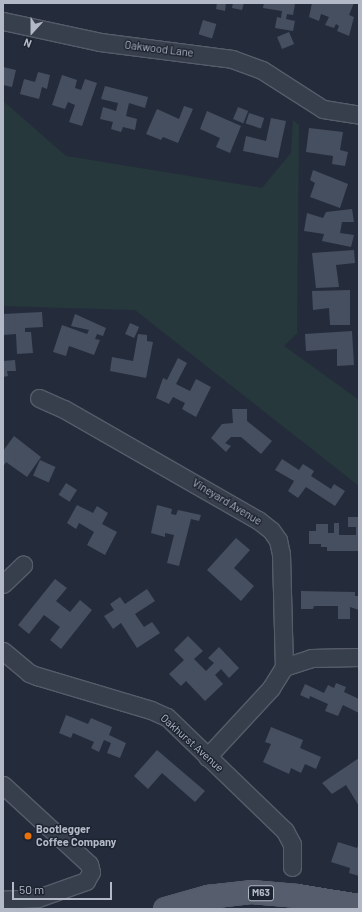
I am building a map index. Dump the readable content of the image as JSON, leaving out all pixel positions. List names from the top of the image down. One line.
{"streets":{"main road":["M63"],"street":["Oakwood Lane","Vineyard Avenue","Oakhurst Avenue"]},"places":["Bootlegger Coffee Company"],"scale_bar":"50 m","north":"bottom"}
